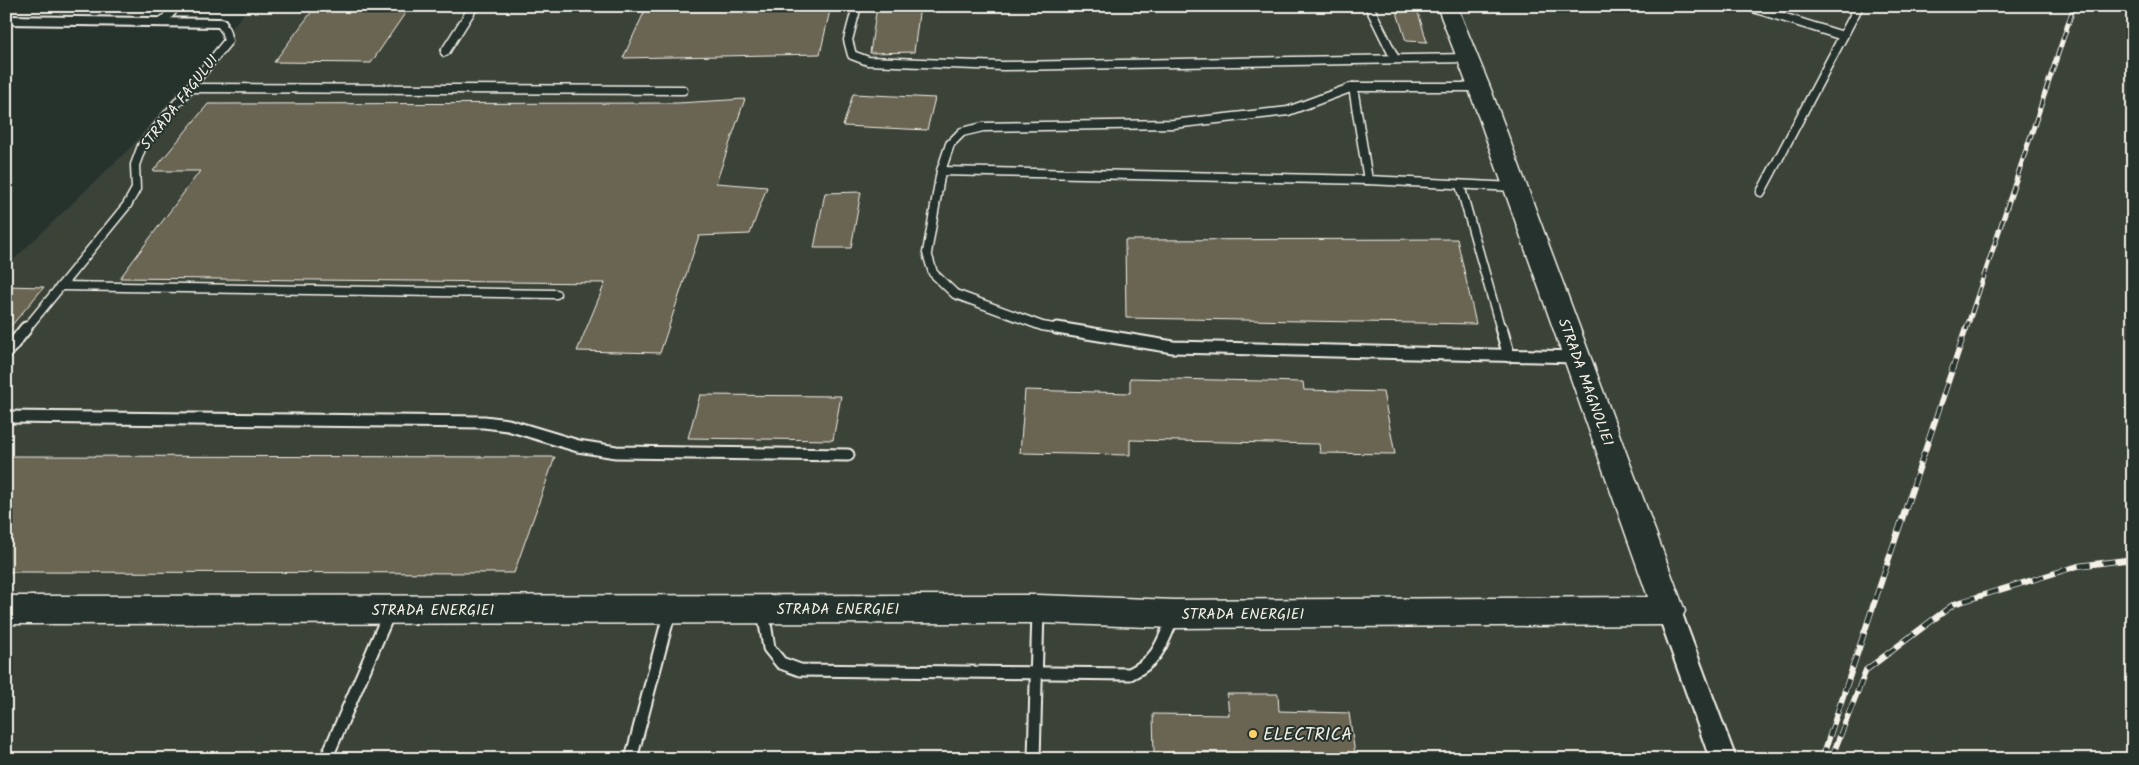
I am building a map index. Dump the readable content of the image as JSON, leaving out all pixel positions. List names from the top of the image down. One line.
{"streets":{"main road":["STRADA MAGNOLIEI","STRADA ENERGIEI"],"street":["STRADA FAGULUI"]},"crossings":[["STRADA MAGNOLIEI","STRADA ENERGIEI"]],"places":["ELECTRICA"]}
